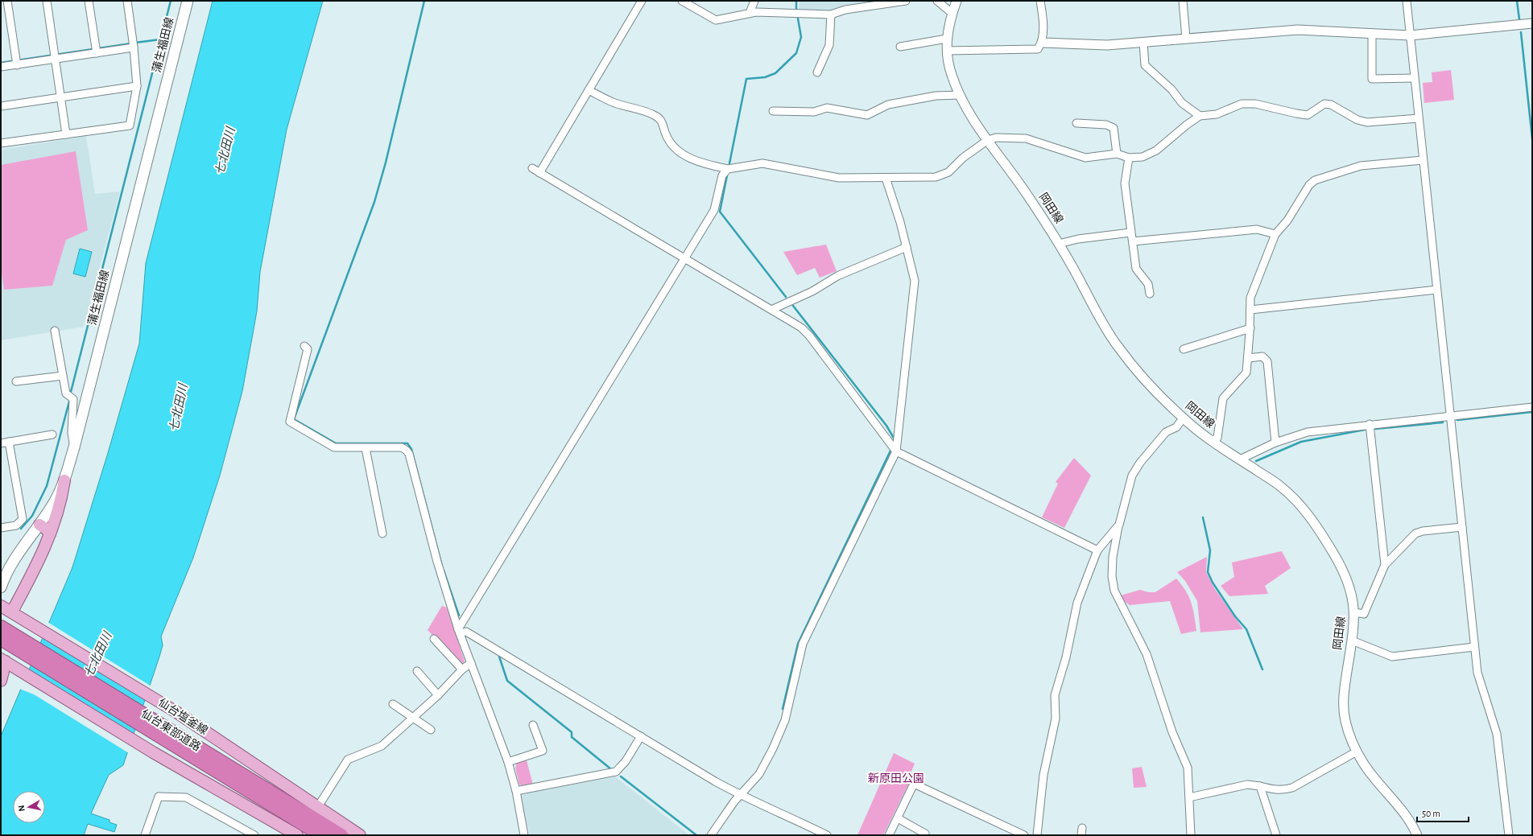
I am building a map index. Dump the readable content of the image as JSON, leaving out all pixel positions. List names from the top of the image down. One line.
{"streets":{"highway":["仙台東部道路"],"main road":["蒲生福田線","仙台塩釜線"],"street":["岡田線"]},"water":["七北田川"],"parks":["新原田公園"],"scale_bar":"50 m","north":"left"}
